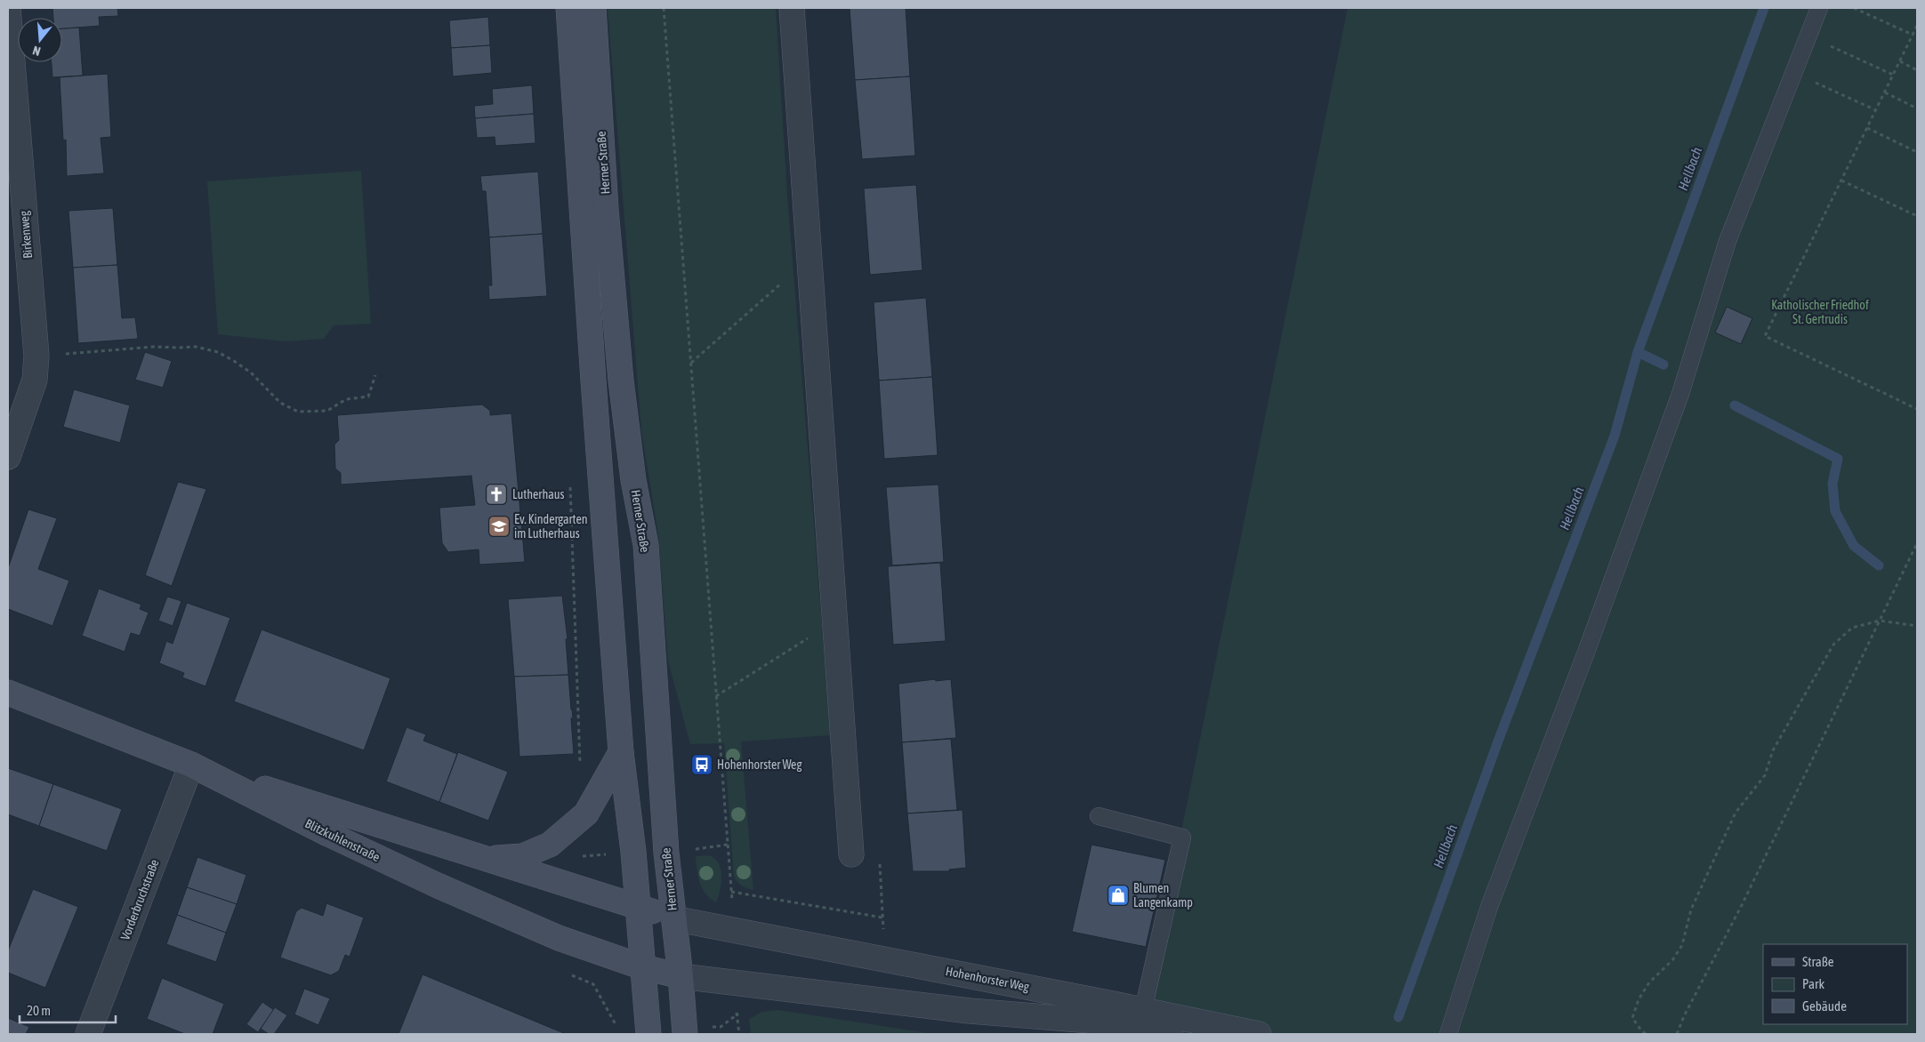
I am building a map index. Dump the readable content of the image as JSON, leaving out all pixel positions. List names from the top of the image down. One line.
{"streets":{"main road":["Herner Straße","Blitzkuhlenstraße","Hohenhorster Weg"],"street":["Birkenweg","Vorderbruchstraße"]},"crossings":[["Herner Straße","Blitzkuhlenstraße"],["Herner Straße","Hohenhorster Weg"],["Blitzkuhlenstraße","Vorderbruchstraße"]],"water":["Hellbach"],"parks":["Katholischer Friedhof St. Gertrudis"],"places":{"church":["Lutherhaus"],"school or university":["Ev. Kindergarten im Lutherhaus"],"bus stop":["Hohenhorster Weg"],"shop":["Blumen Langenkamp"]},"legend":["Straße","Park","Gebäude"],"scale_bar":"20 m","north":"bottom"}
